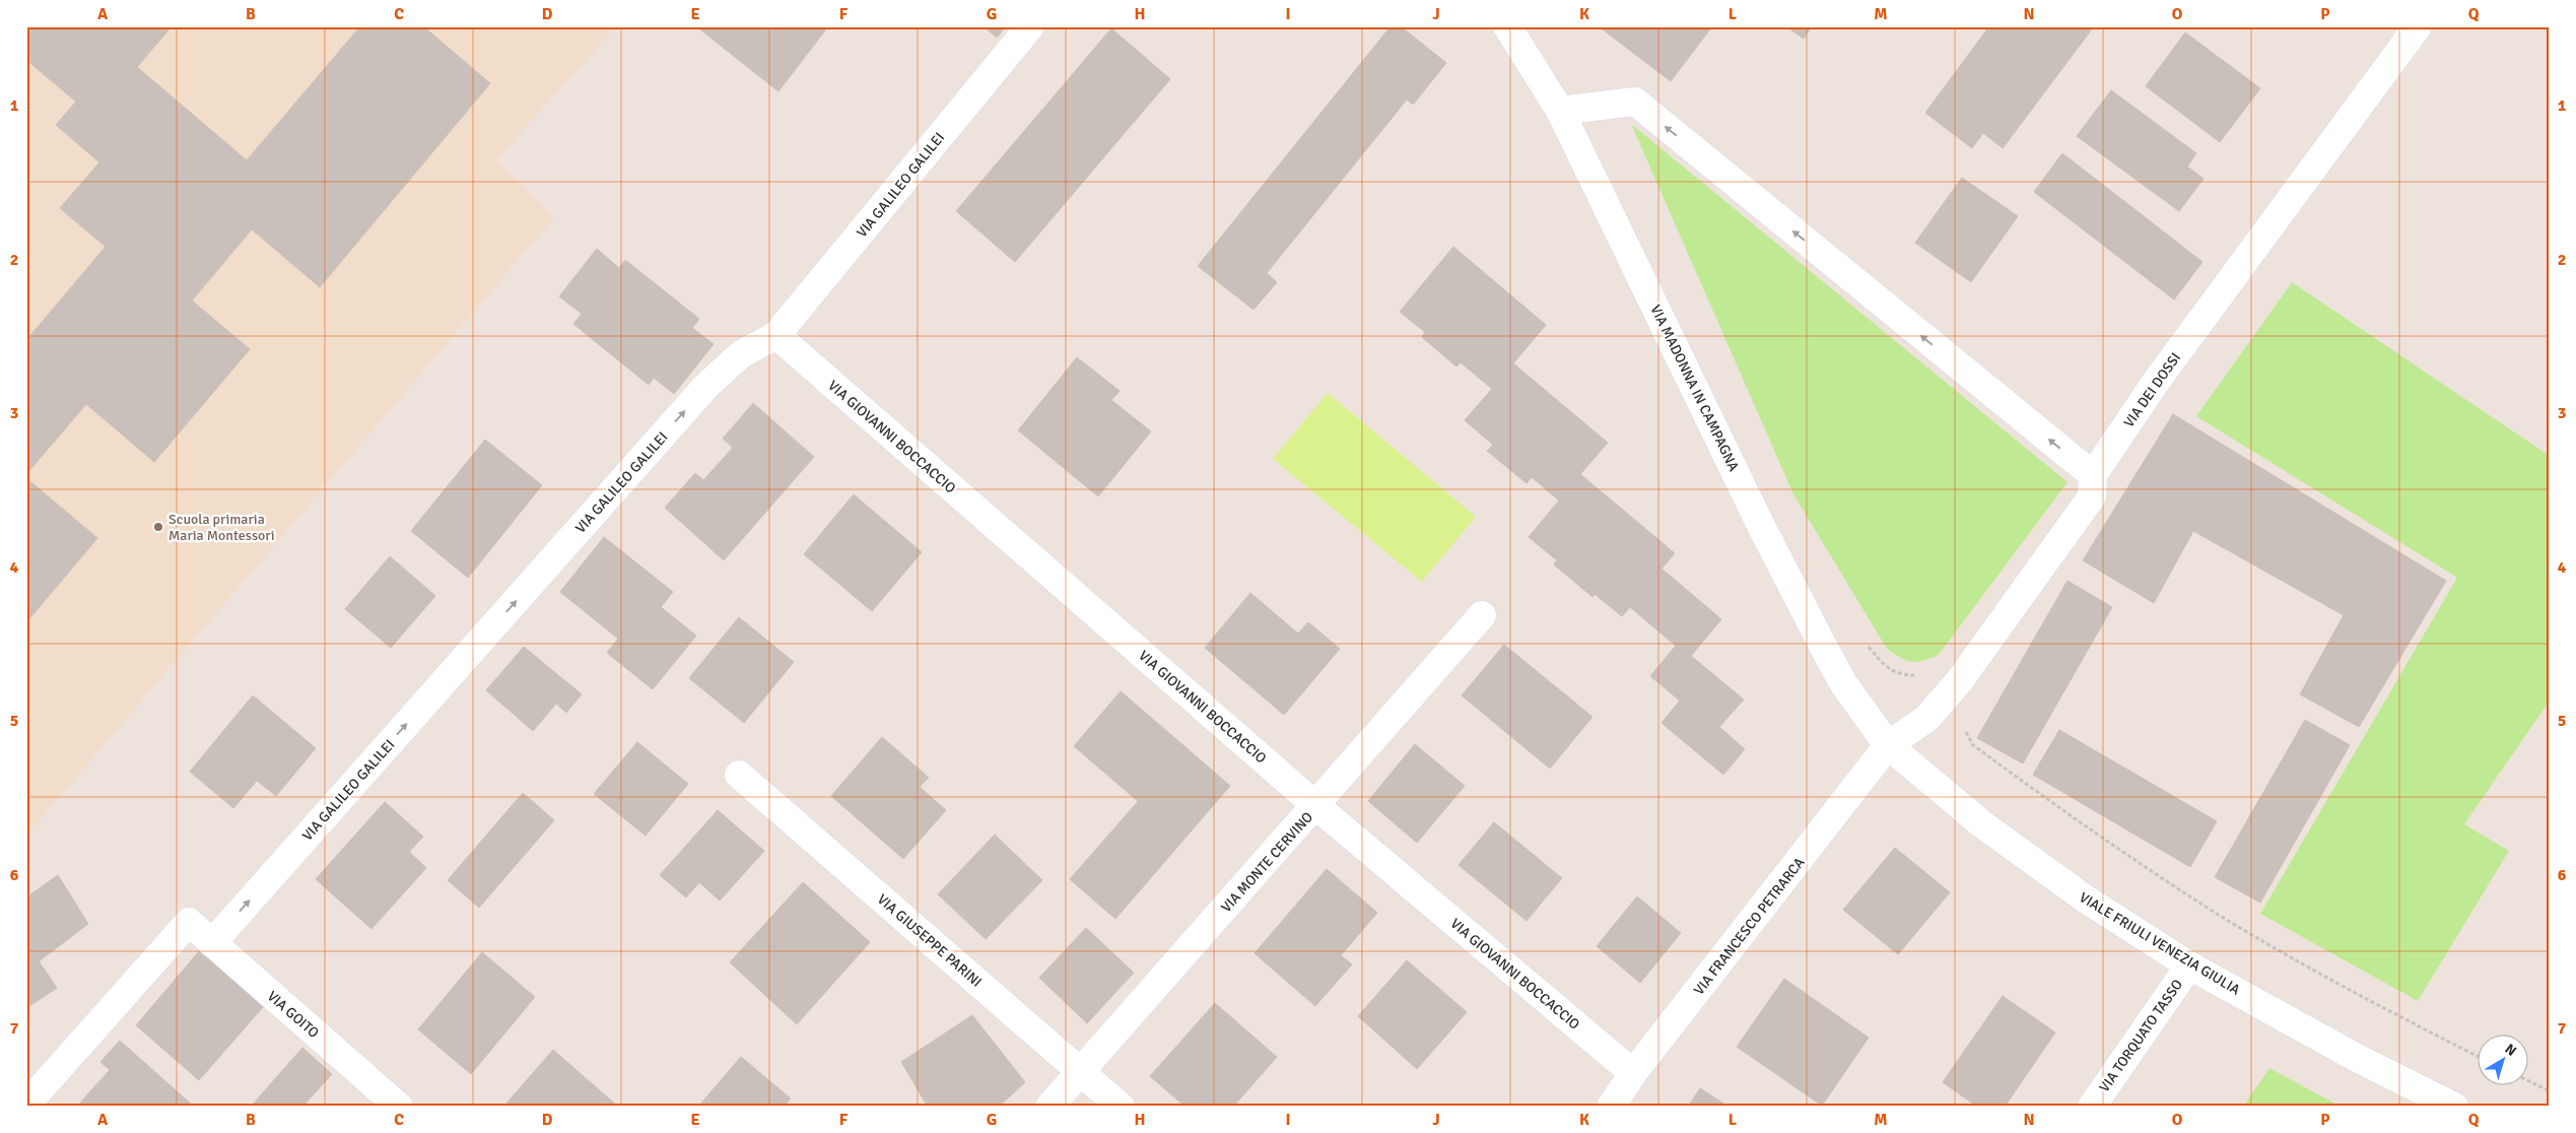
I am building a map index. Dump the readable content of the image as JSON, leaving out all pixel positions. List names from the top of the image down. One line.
{"streets":{"street":["VIA GALILEO GALILEI","VIA MADONNA IN CAMPAGNA","VIA DEI DOSSI","VIA GIOVANNI BOCCACCIO","VIA MONTE CERVINO","VIA FRANCESCO PETRARCA","VIA GIUSEPPE PARINI","VIALE FRIULI VENEZIA GIULIA","VIA GOITO","VIA TORQUATO TASSO"]},"crossings":[["VIA GALILEO GALILEI","VIA GIOVANNI BOCCACCIO"],["VIA GALILEO GALILEI","VIA GOITO"],["VIA MADONNA IN CAMPAGNA","VIA DEI DOSSI"],["VIA MADONNA IN CAMPAGNA","VIA FRANCESCO PETRARCA"],["VIA MADONNA IN CAMPAGNA","VIALE FRIULI VENEZIA GIULIA"],["VIA DEI DOSSI","VIA FRANCESCO PETRARCA"],["VIA DEI DOSSI","VIALE FRIULI VENEZIA GIULIA"],["VIA GIOVANNI BOCCACCIO","VIA MONTE CERVINO"],["VIA GIOVANNI BOCCACCIO","VIA FRANCESCO PETRARCA"],["VIA MONTE CERVINO","VIA GIUSEPPE PARINI"],["VIA FRANCESCO PETRARCA","VIALE FRIULI VENEZIA GIULIA"],["VIALE FRIULI VENEZIA GIULIA","VIA TORQUATO TASSO"]],"one_way":["VIA GALILEO GALILEI"],"places":["Scuola primaria Maria Montessori"],"north":"top right","grid":{"columns":["A","B","C","D","E","F","G","H","I","J","K","L","M","N","O","P","Q"],"rows":["1","2","3","4","5","6","7"]}}
